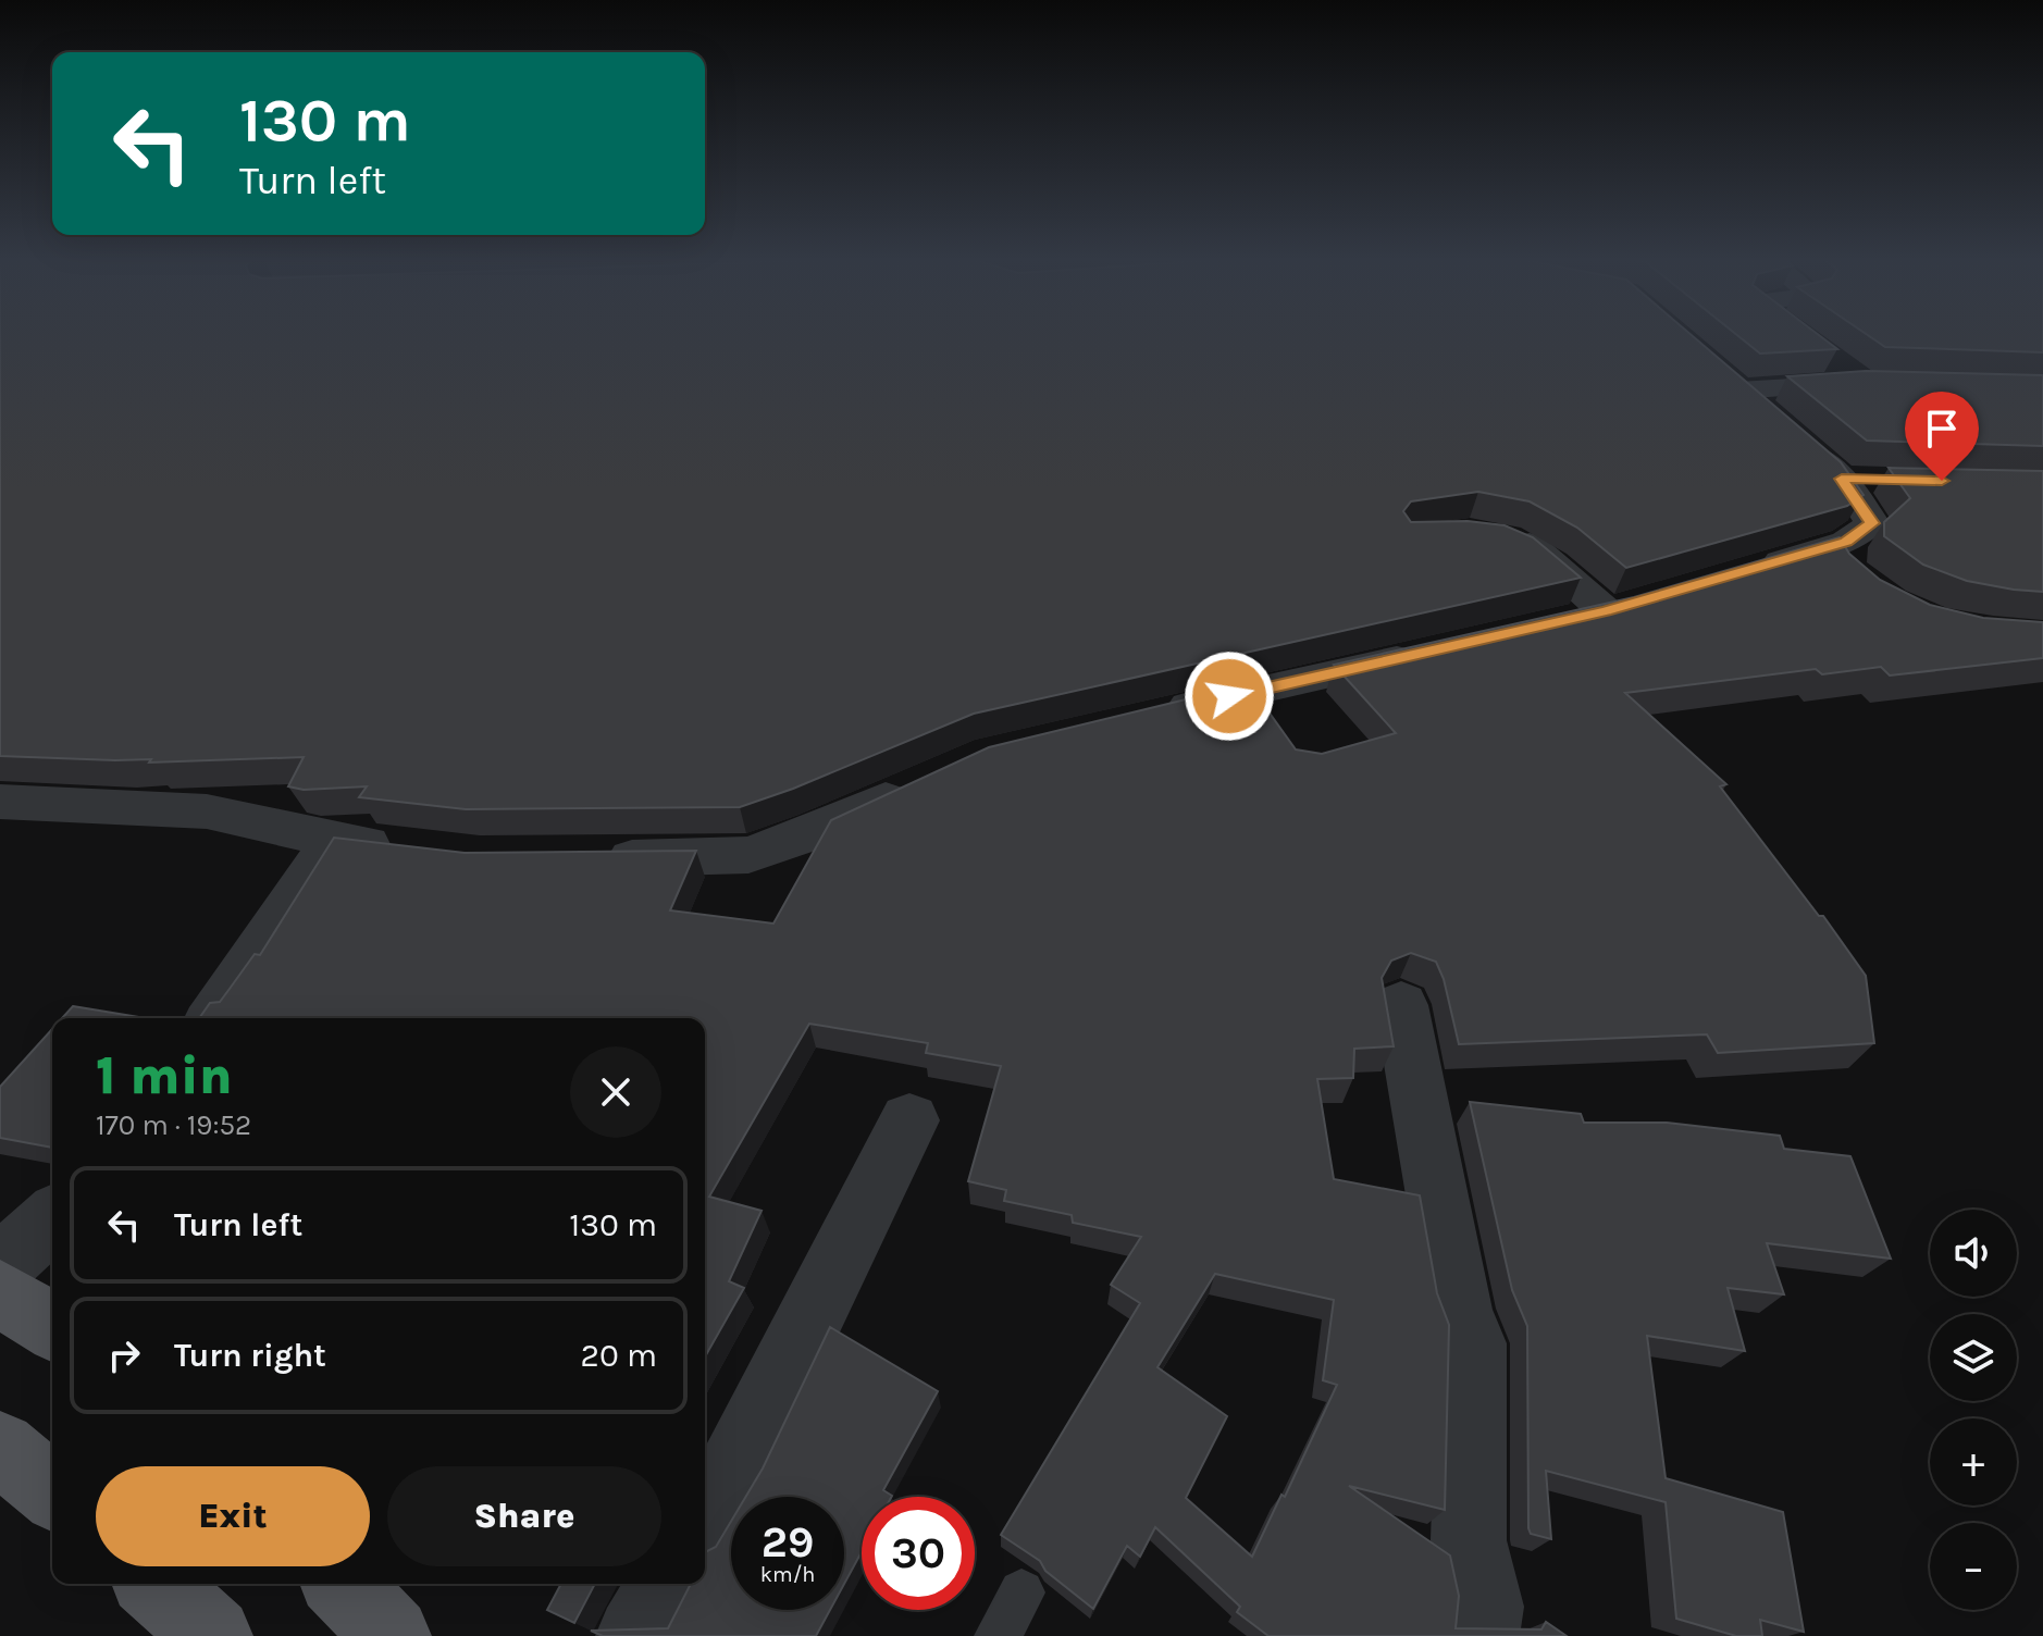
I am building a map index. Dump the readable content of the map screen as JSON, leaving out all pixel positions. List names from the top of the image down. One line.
{"page":{"turn":["130 m","Turn left"],"heading":["1 min","170 m · 19:52"],"list":[{"name":"Turn left","value":"130 m"},{"name":"Turn right","value":"20 m"}],"map_buttons":["+","−"],"buttons":["Exit","Share"],"speed":"29 km/h","limit":"30"}}
